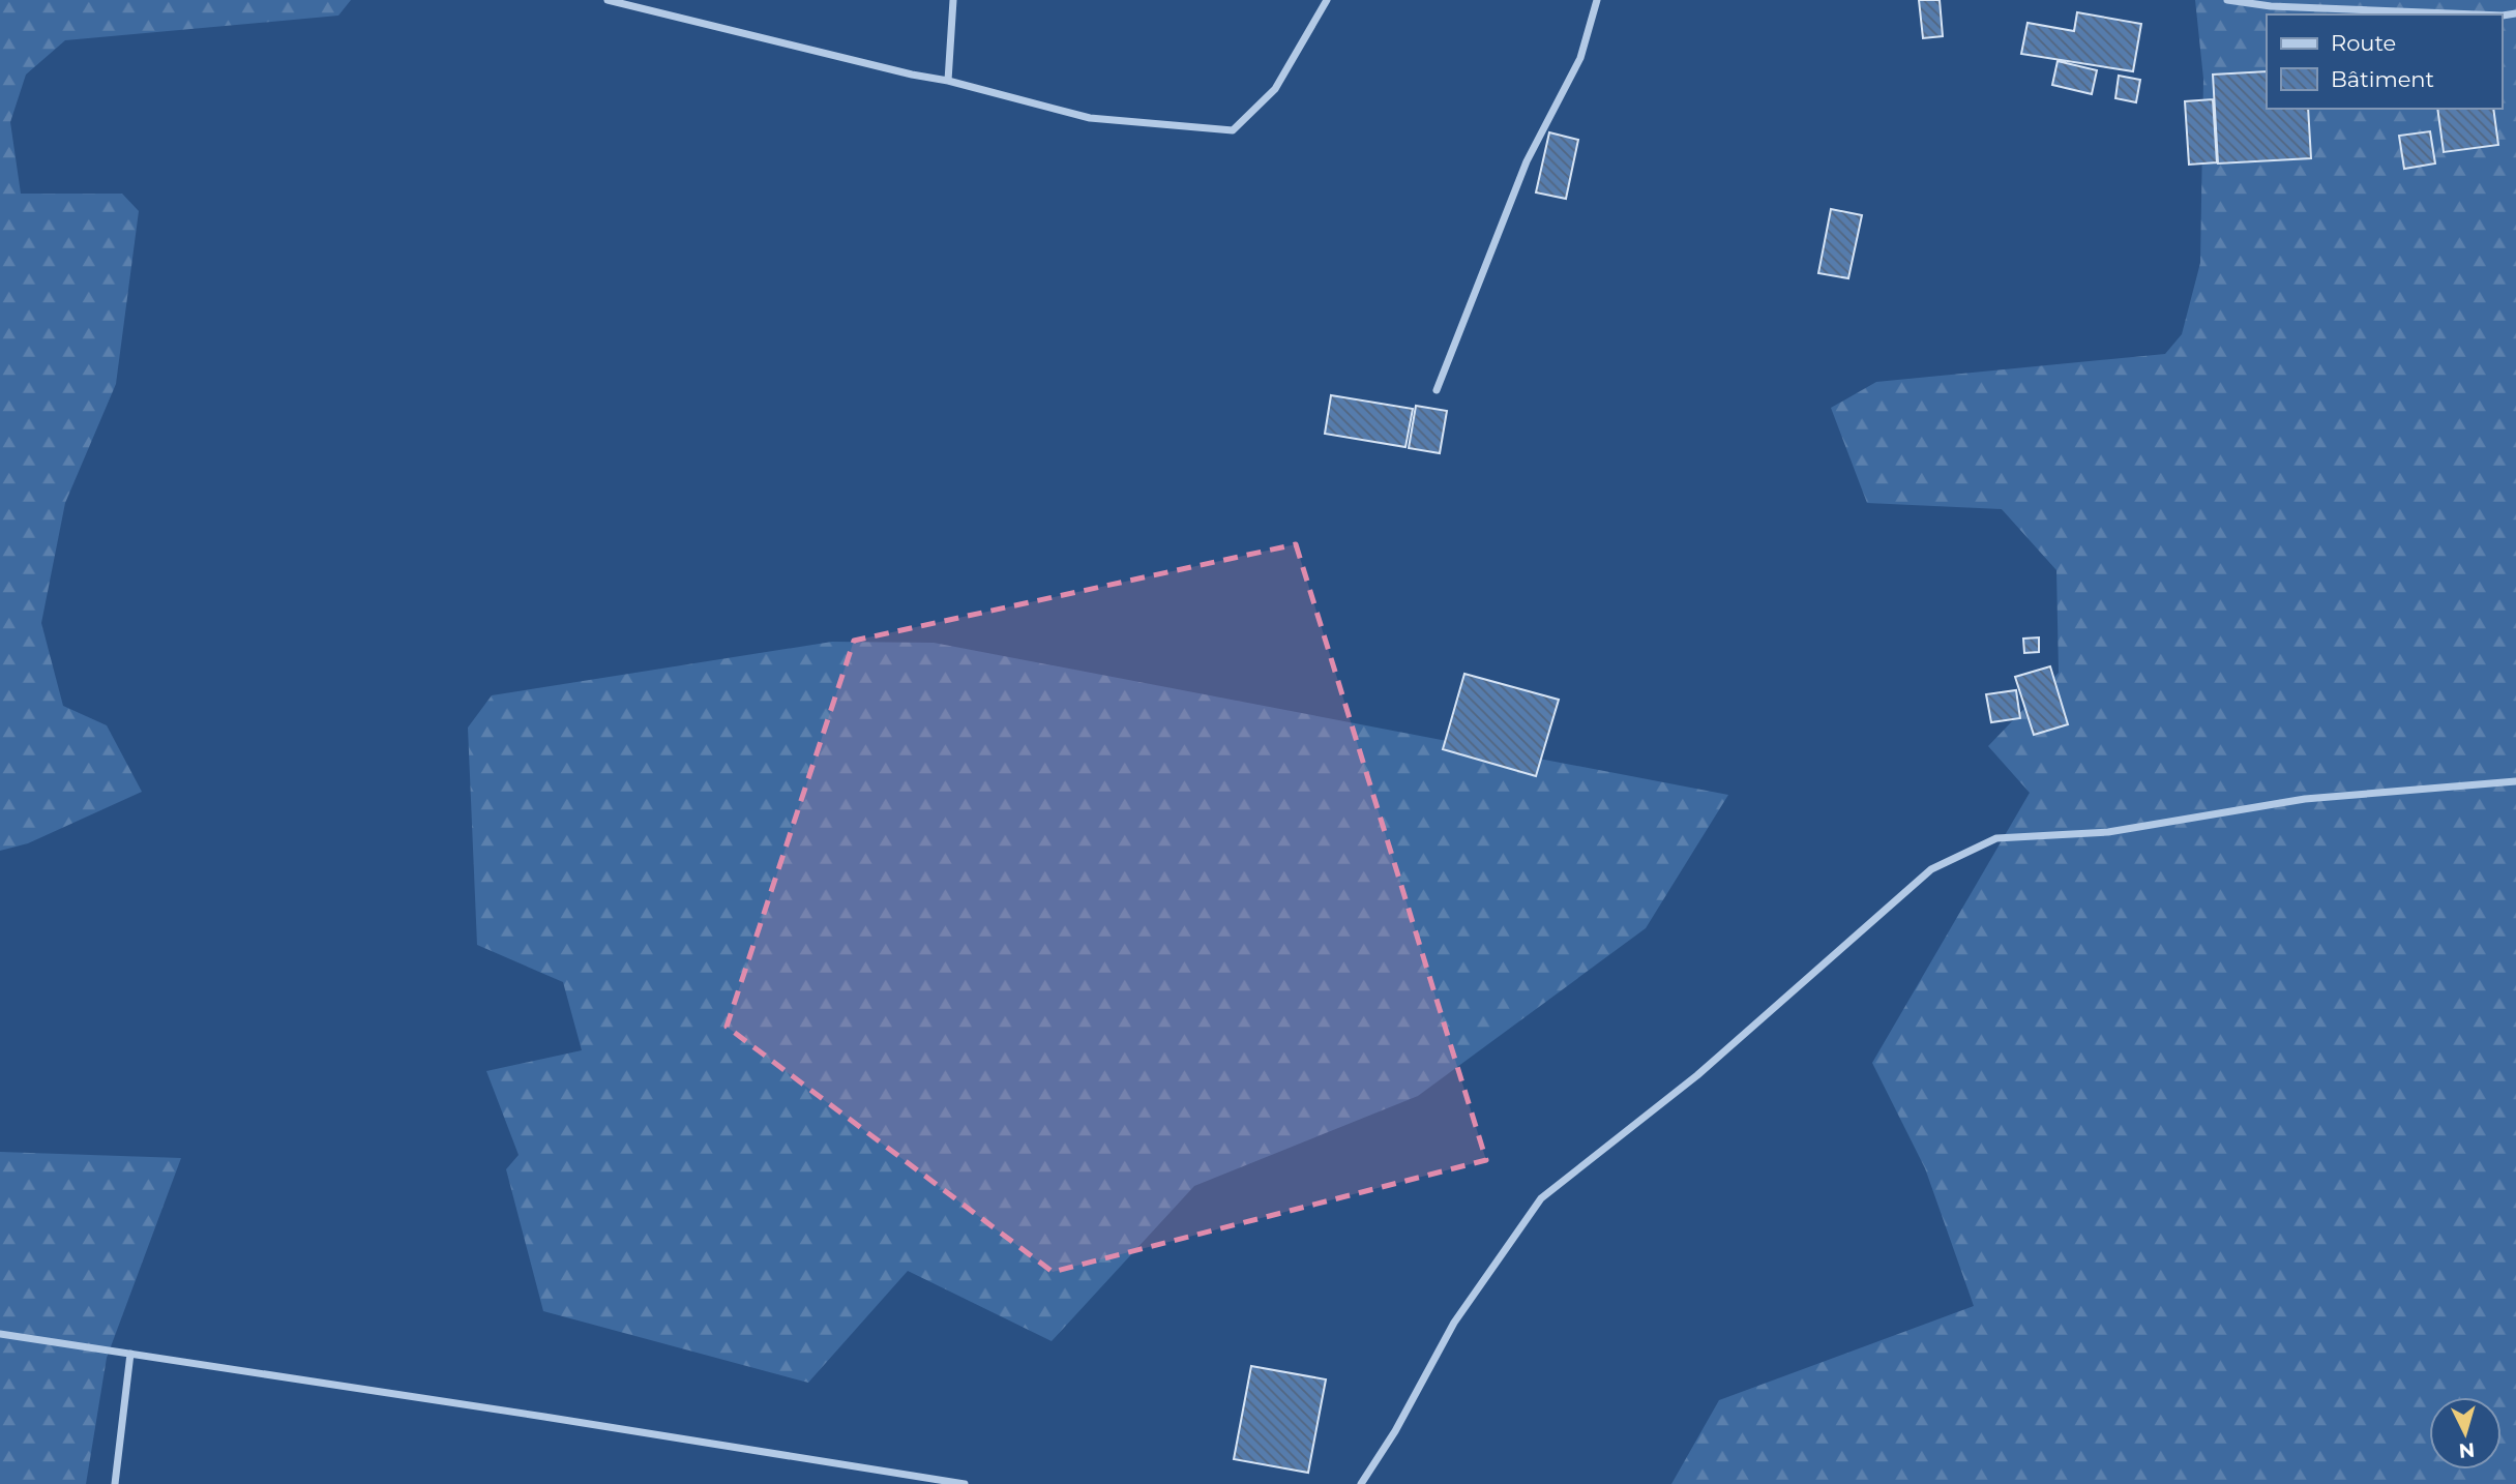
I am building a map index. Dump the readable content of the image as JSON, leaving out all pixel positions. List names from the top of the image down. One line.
{"legend":["Route","Bâtiment"],"north":"bottom"}
